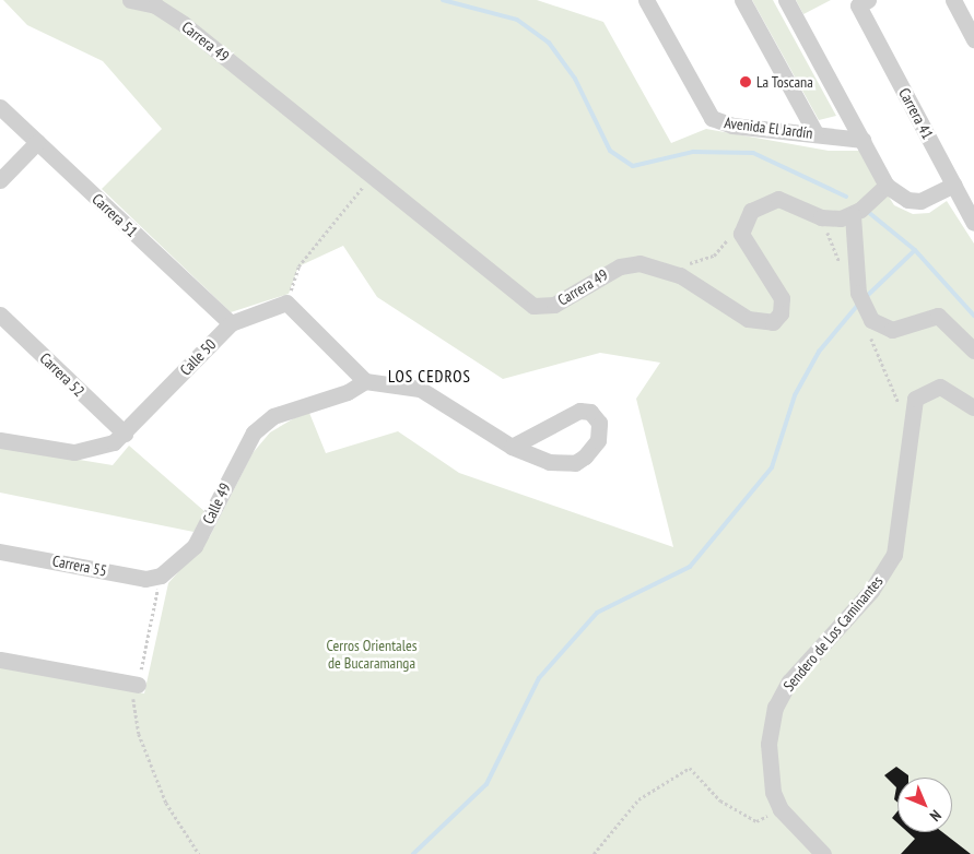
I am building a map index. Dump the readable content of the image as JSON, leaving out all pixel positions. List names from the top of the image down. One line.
{"streets":{"street":["Carrera 49","Carrera 41","Avenida El Jardín","Carrera 51","Calle 50","Carrera 52","Calle 49","Carrera 55","Sendero de Los Caminantes"]},"crossings":[["Carrera 51","Calle 50"],["Calle 50","Carrera 52"],["Calle 49","Carrera 55"]],"districts":["LOS CEDROS"],"parks":["Cerros Orientales de Bucaramanga"],"places":["La Toscana"],"north":"bottom right"}
